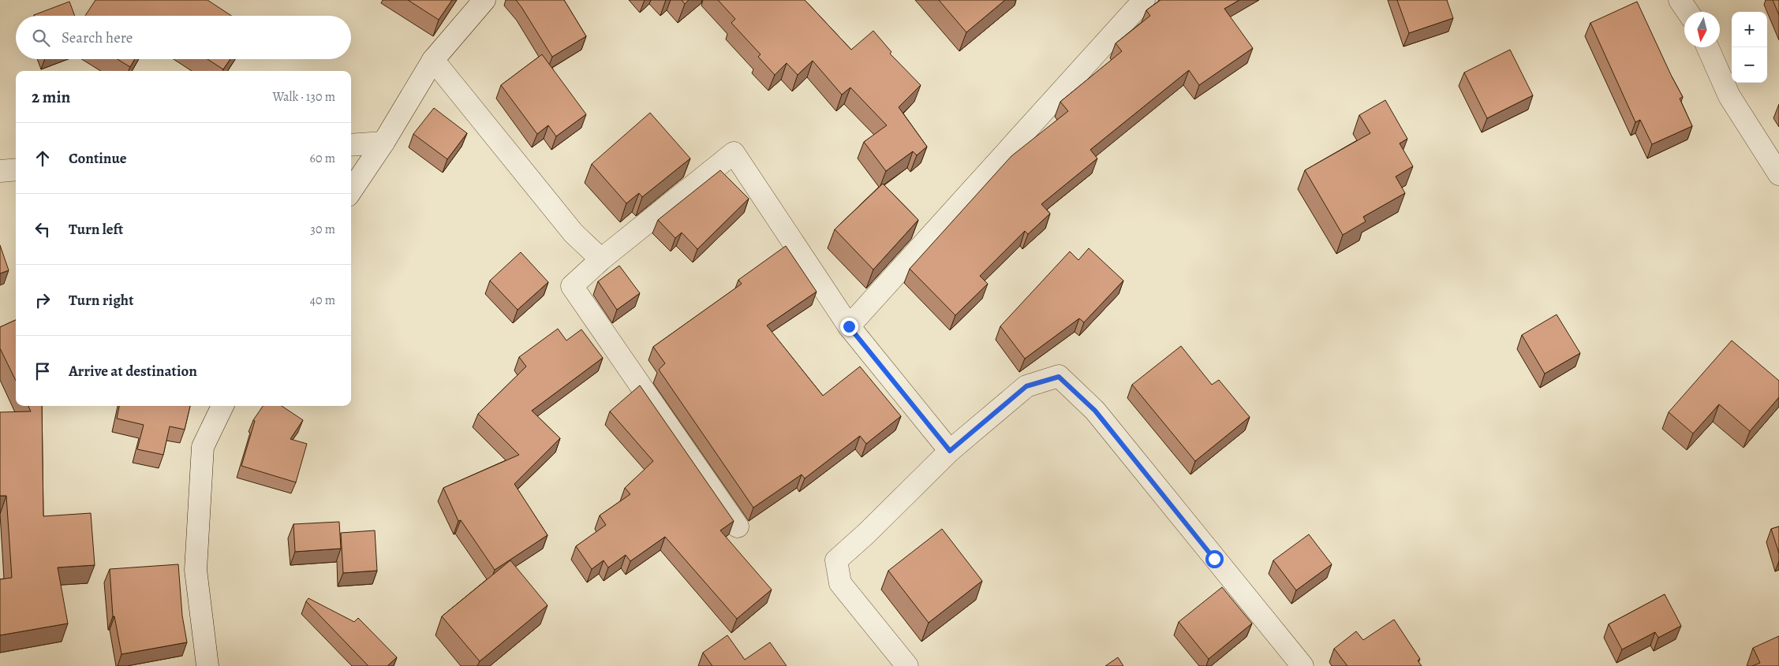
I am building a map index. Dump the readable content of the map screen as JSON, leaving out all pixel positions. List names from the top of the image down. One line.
{"north":"bottom","page":{"map_buttons":["+","−"],"search":"Search here","heading":["2 min","Walk · 130 m"],"list":[["Continue","60 m"],["Turn left","30 m"],["Turn right","40 m"],"Arrive at destination"]}}
